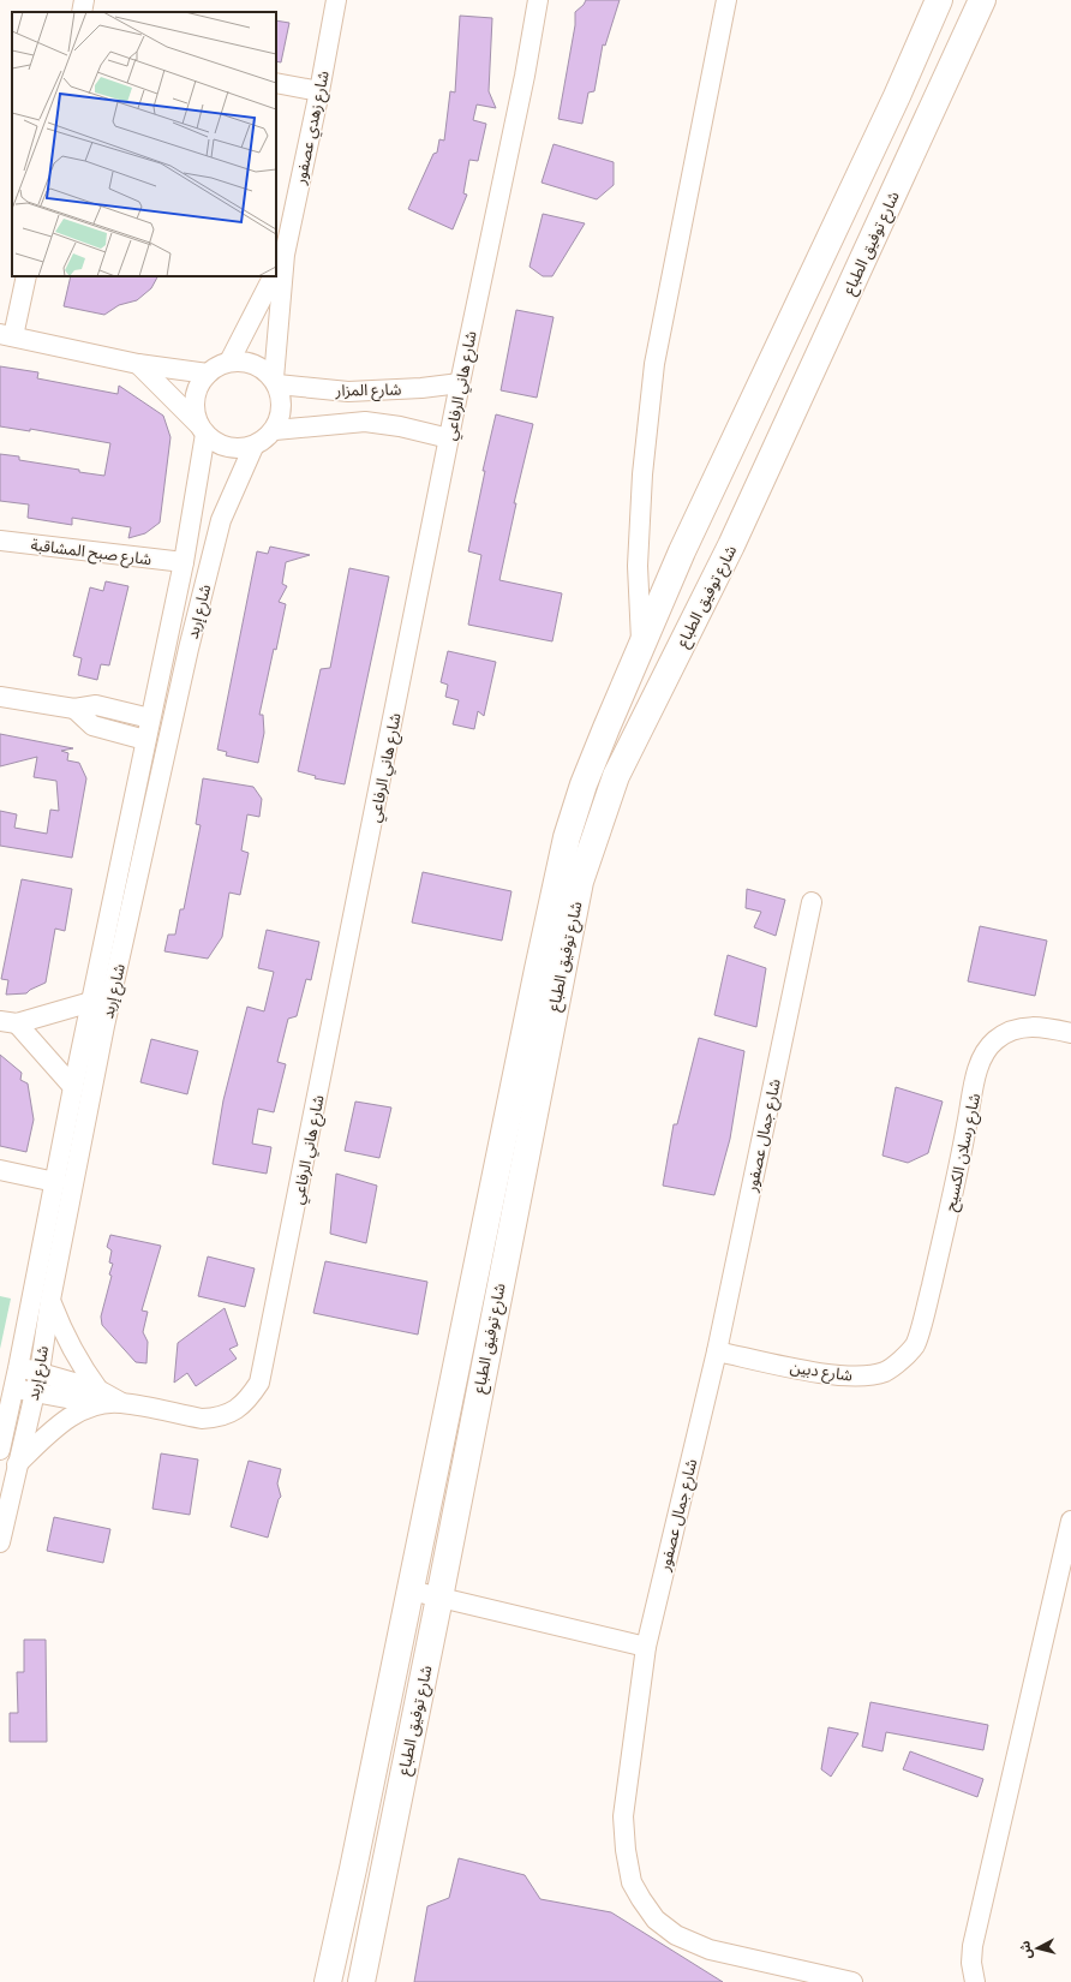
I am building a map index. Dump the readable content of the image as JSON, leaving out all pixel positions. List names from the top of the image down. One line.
{"streets":{"street":["شارع زهدي عصفور","شارع توفيق الطباع","شارع هاني الرفاعي","شارع المزار","شارع صبح المشاقبة","شارع إربد","شارع جمال عصفور","شارع رسلان الكسيح","شارع دبين"]},"crossings":[["شارع زهدي عصفور","شارع المزار"],["شارع زهدي عصفور","شارع إربد"],["شارع هاني الرفاعي","شارع المزار"],["شارع هاني الرفاعي","شارع إربد"],["شارع المزار","شارع إربد"],["شارع صبح المشاقبة","شارع إربد"],["شارع جمال عصفور","شارع دبين"],["شارع رسلان الكسيح","شارع دبين"]],"north":"left"}
